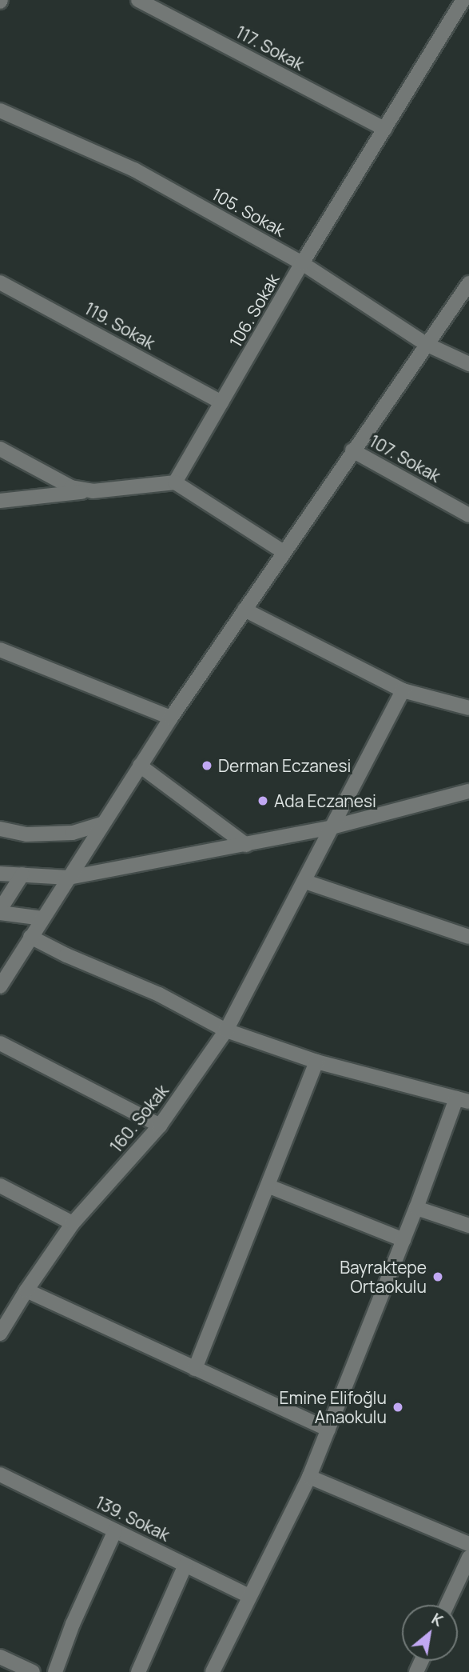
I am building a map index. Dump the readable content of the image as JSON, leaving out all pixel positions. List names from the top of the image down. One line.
{"streets":{"street":["117. Sokak","105. Sokak","106. Sokak","119. Sokak","107. Sokak","160. Sokak","139. Sokak"]},"crossings":[["117. Sokak","106. Sokak"],["105. Sokak","106. Sokak"],["106. Sokak","119. Sokak"]],"places":["Derman Eczanesi","Ada Eczanesi","Bayraktepe Ortaokulu","Emine Elifoğlu Anaokulu"],"north":"top right"}
